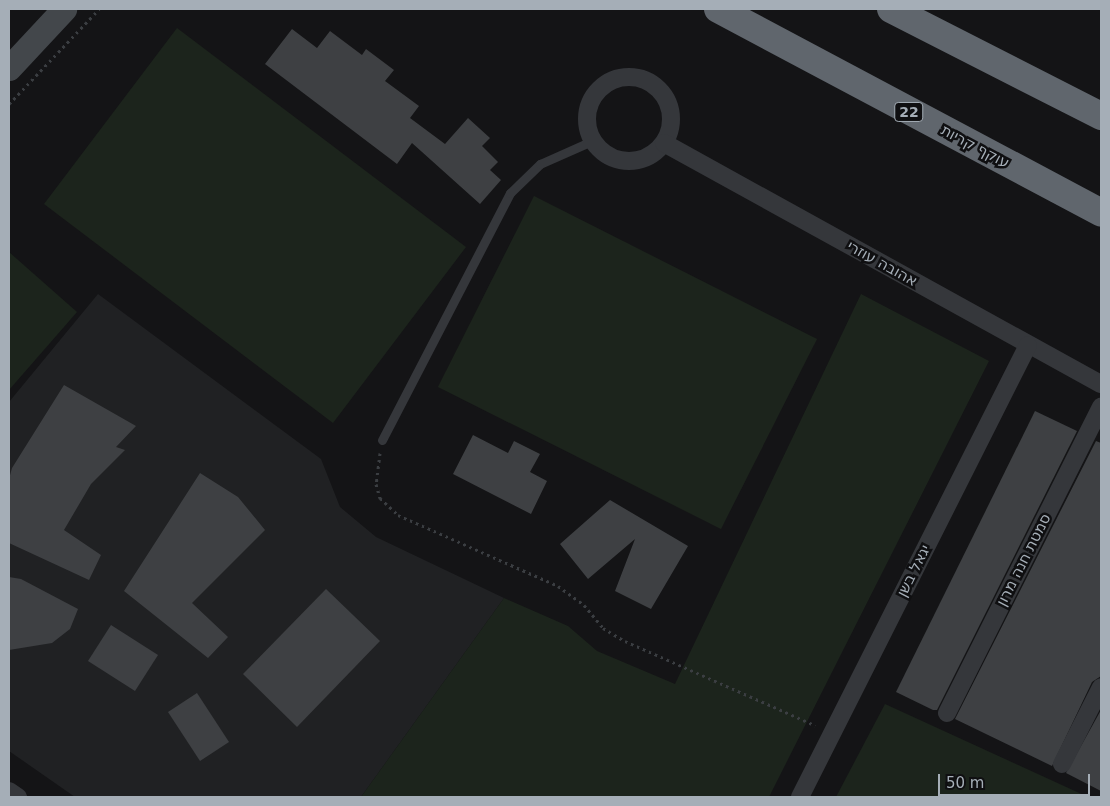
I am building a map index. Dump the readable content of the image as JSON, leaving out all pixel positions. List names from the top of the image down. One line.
{"streets":{"highway":["22","עוקף קריות"],"street":["אהובה עוזרי","סמטת חנה מרון","יגאל בשן"]},"crossings":[["אהובה עוזרי","יגאל בשן"]],"scale_bar":"50 m"}
